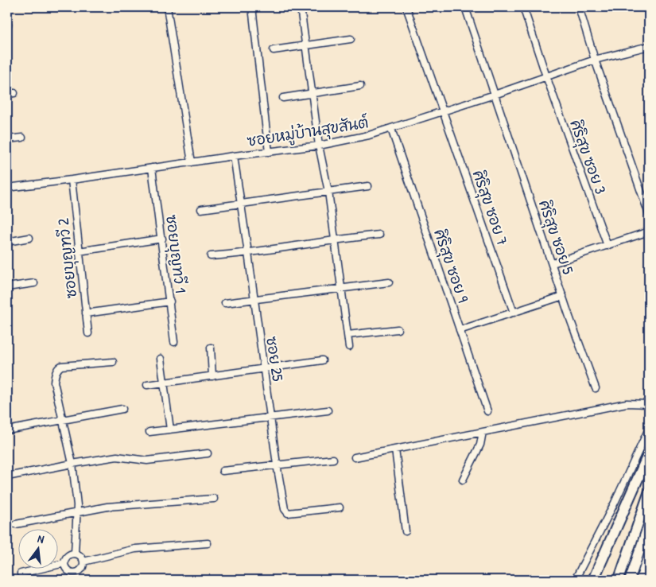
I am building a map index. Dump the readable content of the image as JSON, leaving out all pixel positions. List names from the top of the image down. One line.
{"streets":{"street":["ซอยหมู่บ้านสุขสันต์","ศิริสุข ซอย 3","ศิริสุข ซอย 7","ศิริสุข ซอย 5","ซอยบุญทวี 1","ซอยบุญทวี 2","ศิริสุข ซอย 9","ซอย 25"]},"crossings":[["ซอยหมู่บ้านสุขสันต์","ศิริสุข ซอย 3"],["ซอยหมู่บ้านสุขสันต์","ศิริสุข ซอย 7"],["ซอยหมู่บ้านสุขสันต์","ศิริสุข ซอย 5"],["ซอยหมู่บ้านสุขสันต์","ซอยบุญทวี 1"],["ซอยหมู่บ้านสุขสันต์","ซอยบุญทวี 2"],["ซอยหมู่บ้านสุขสันต์","ศิริสุข ซอย 9"],["ซอยหมู่บ้านสุขสันต์","ซอย 25"]],"north":"top"}
